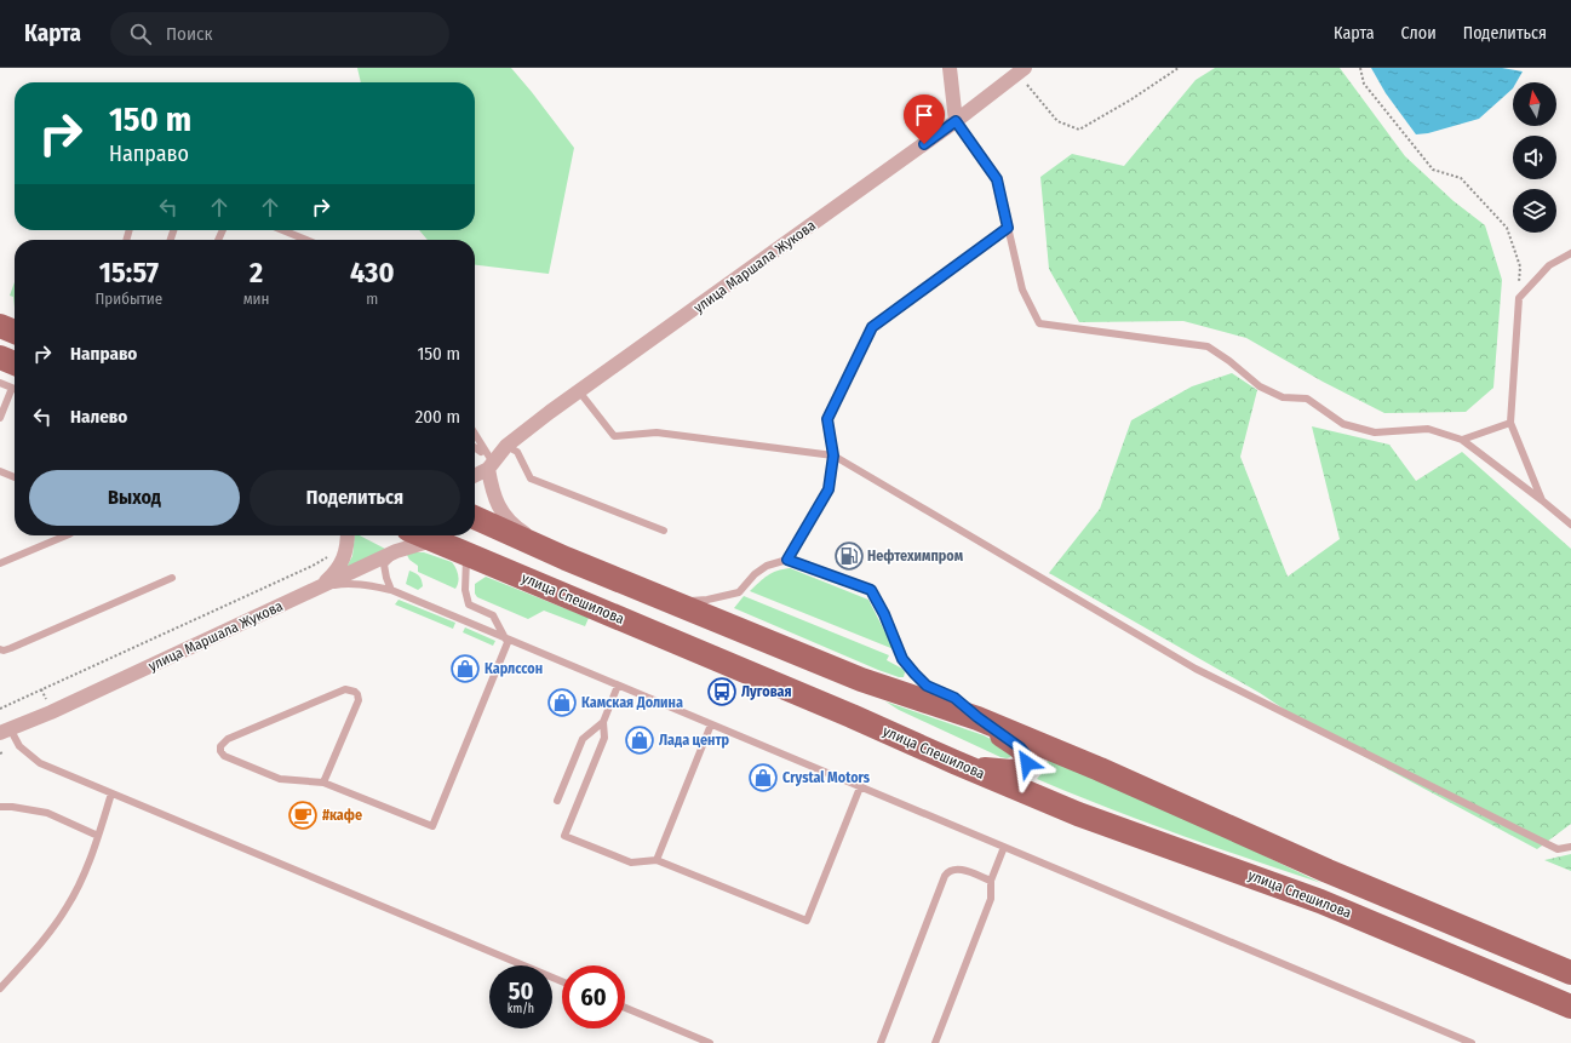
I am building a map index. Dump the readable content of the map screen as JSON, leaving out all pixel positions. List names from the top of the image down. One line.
{"streets":{"main road":["улица Спешилова"],"street":["улица Маршала Жукова"]},"crossings":[["улица Маршала Жукова","улица Спешилова"]],"places":{"fuel station":["Нефтехимпром"],"shop":["Карлссон","Камская Долина","Лада центр","Crystal Motors"],"bus stop":["Луговая"],"cafe":["#кафе"]},"north":"top","page":{"header":"Карта","search":"Поиск","nav":["Карта","Слои","Поделиться"],"turn":["150 m","Направо"],"eta":["15:57","Прибытие","2","мин","430","m"],"list":[{"name":"Направо","value":"150 m"},{"name":"Налево","value":"200 m"}],"buttons":["Выход","Поделиться"],"speed":"50 km/h","limit":"60"}}
